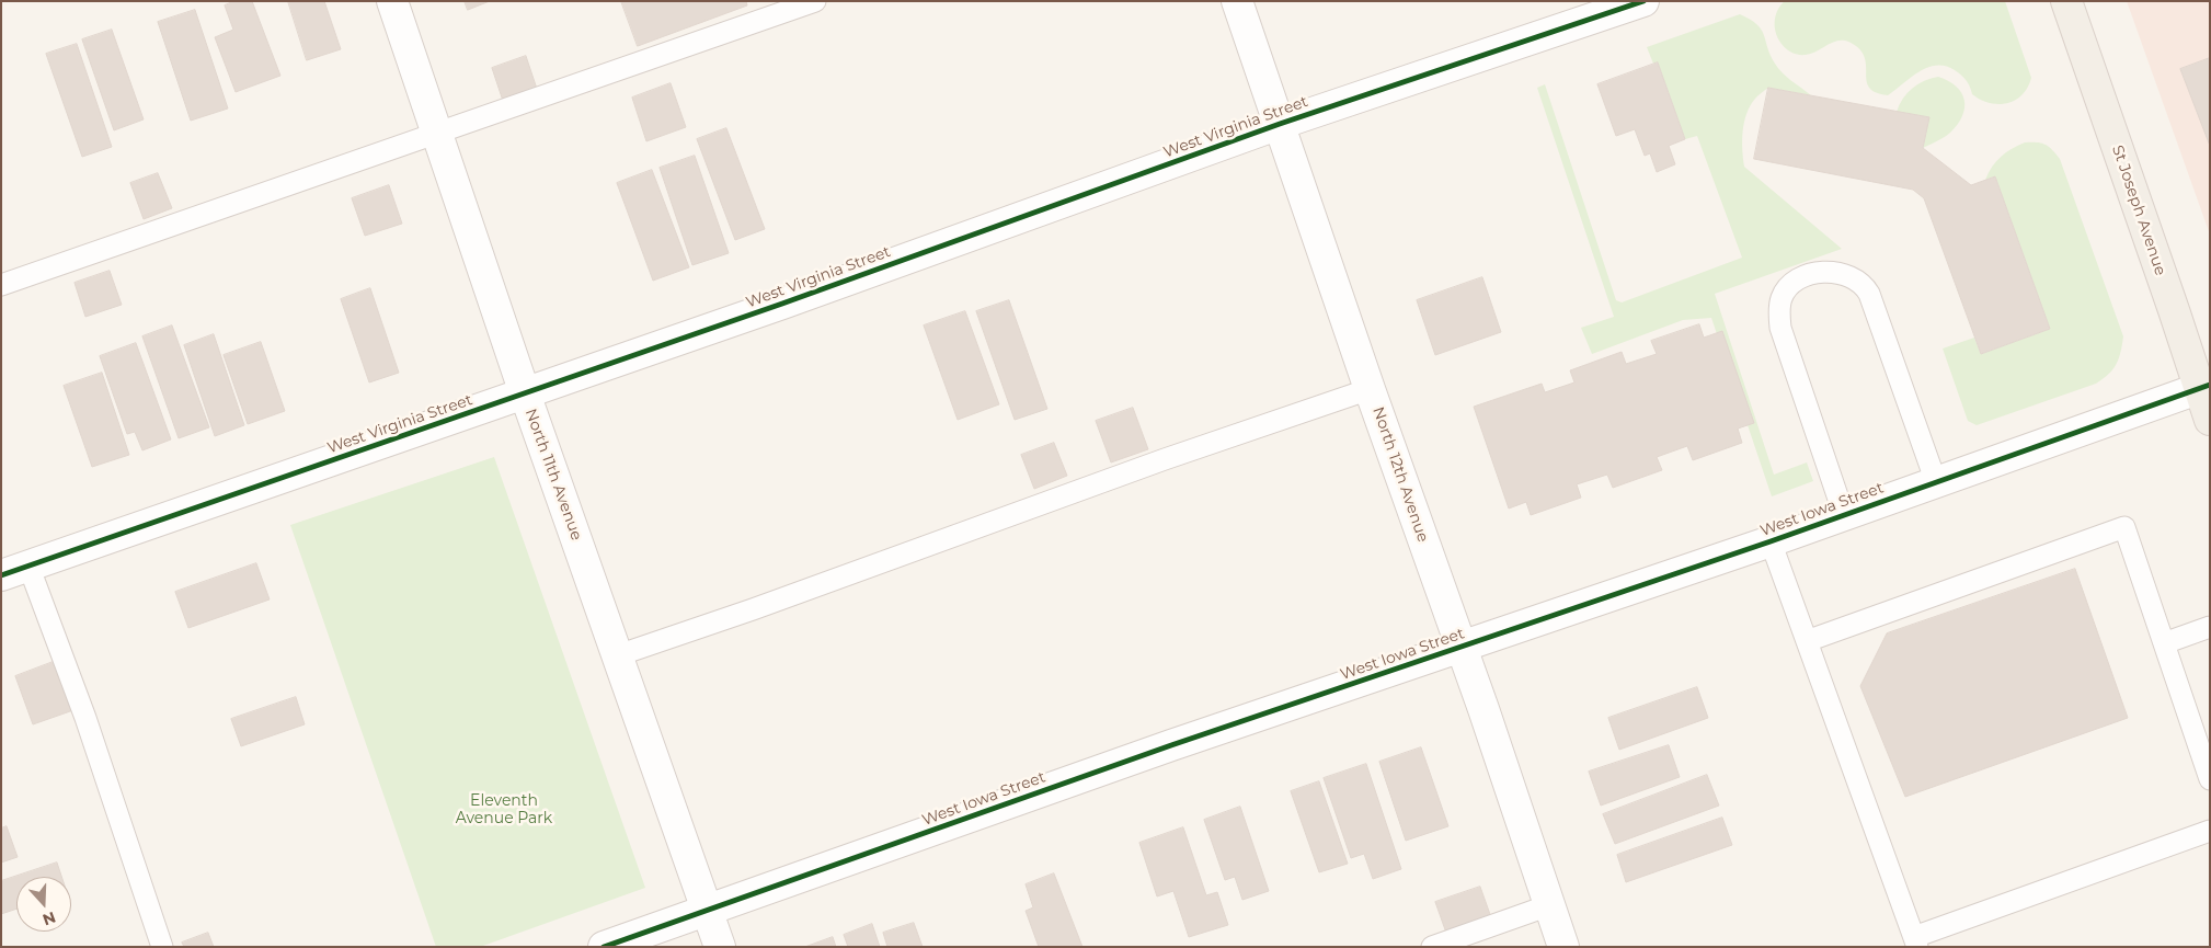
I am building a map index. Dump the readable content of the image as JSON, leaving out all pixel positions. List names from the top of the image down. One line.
{"streets":{"main road":["St Joseph Avenue"],"street":["West Virginia Street","North 11th Avenue","North 12th Avenue","West Iowa Street"]},"crossings":[["West Virginia Street","North 11th Avenue"],["West Virginia Street","North 12th Avenue"],["St Joseph Avenue","West Iowa Street"],["North 11th Avenue","West Iowa Street"],["North 12th Avenue","West Iowa Street"]],"parks":["Eleventh Avenue Park"],"north":"bottom"}
